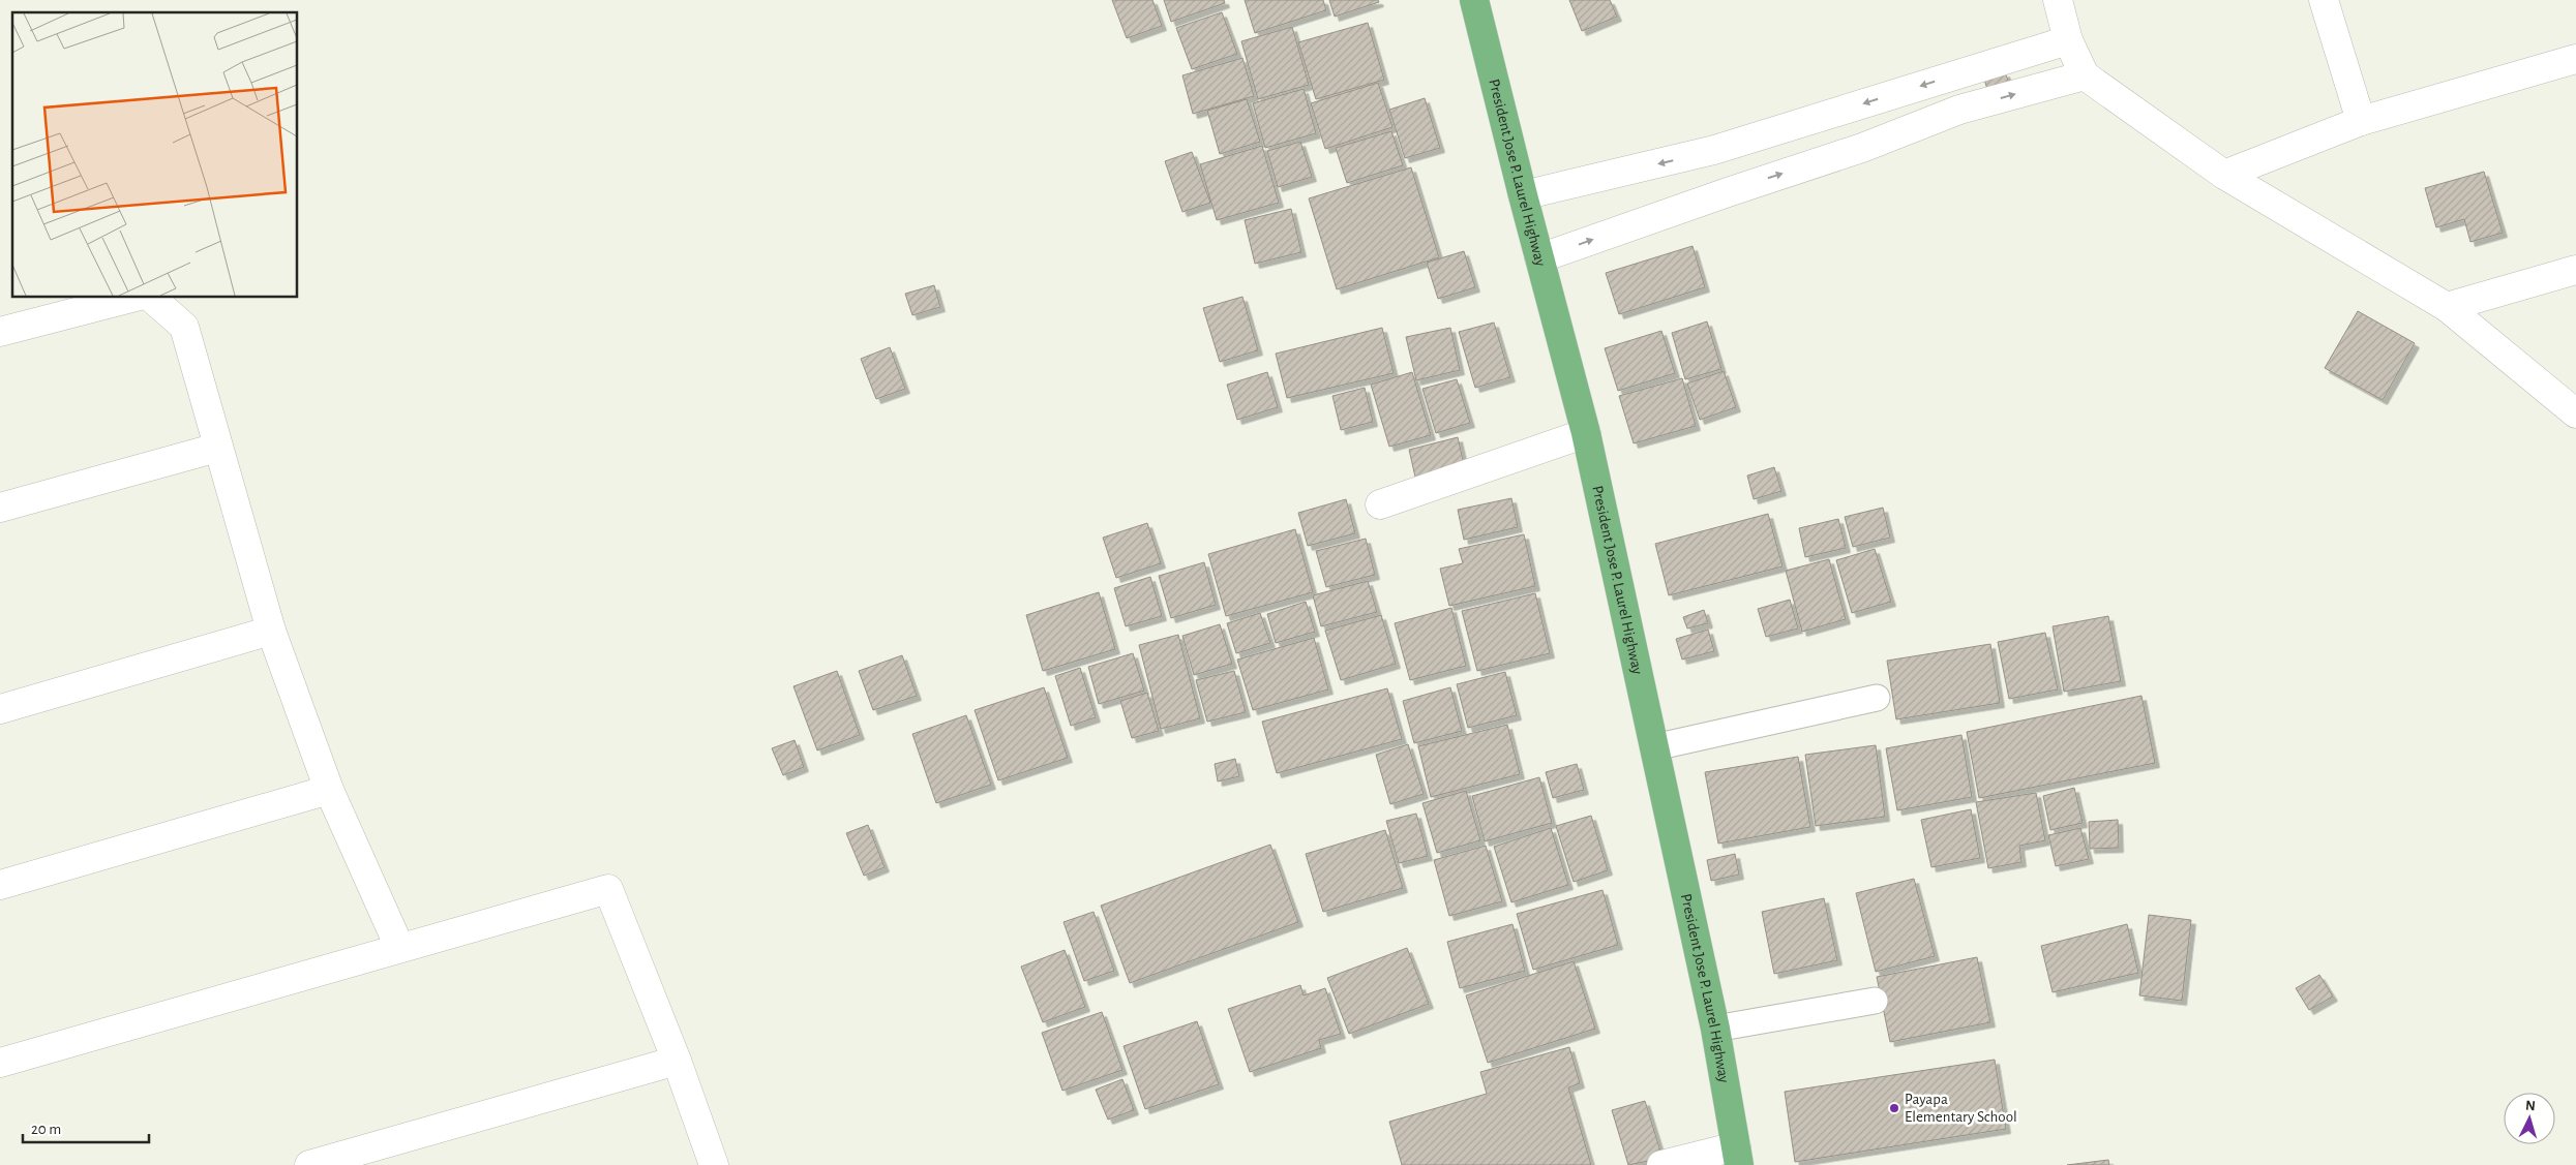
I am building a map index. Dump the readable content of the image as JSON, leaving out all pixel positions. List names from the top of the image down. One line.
{"streets":{"highway":["President Jose P. Laurel Highway"]},"places":["Payapa Elementary School"],"scale_bar":"20 m","north":"top"}
